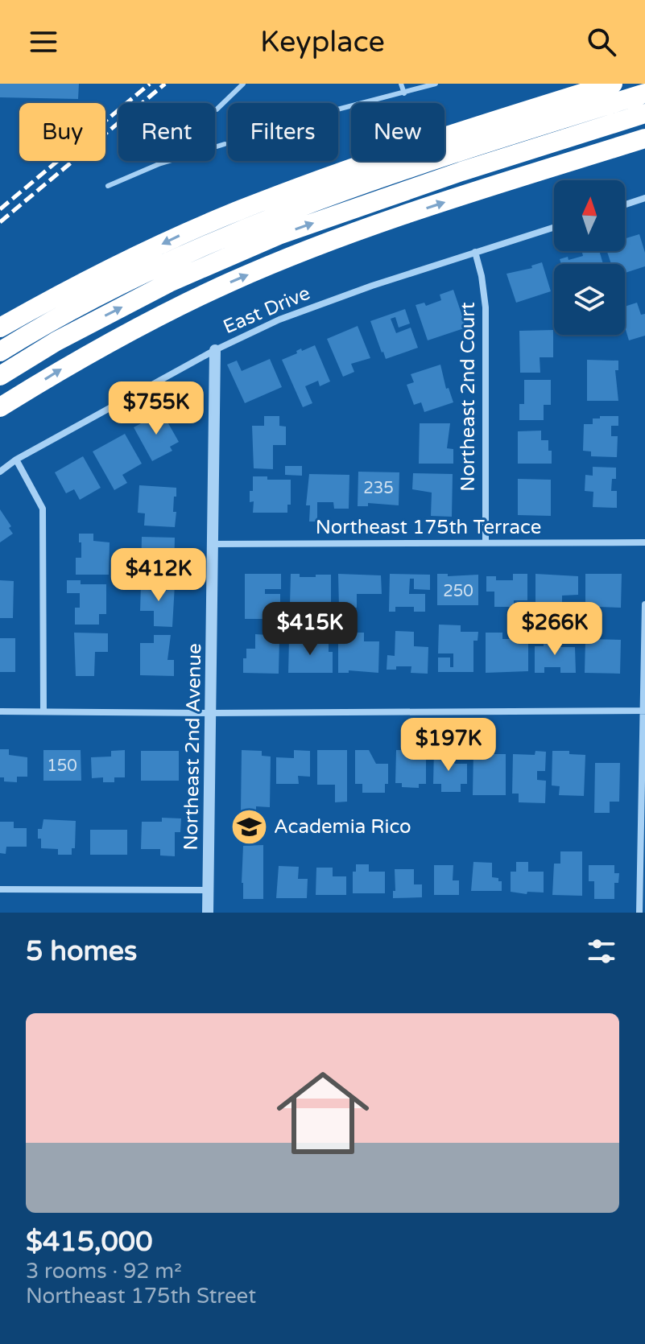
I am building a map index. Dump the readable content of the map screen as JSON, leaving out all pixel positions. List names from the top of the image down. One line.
{"streets":{"street":["East Drive","Northeast 2nd Court","Northeast 175th Terrace","Northeast 2nd Avenue"]},"crossings":[["East Drive","Northeast 2nd Court"],["East Drive","Northeast 2nd Avenue"],["Northeast 2nd Court","Northeast 175th Terrace"],["Northeast 175th Terrace","Northeast 2nd Avenue"]],"places":{"school or university":["Academia Rico"]},"house_numbers":["235","250","150"],"north":"top","page":{"header":"Keyplace","chip":["Buy","Rent","Filters","New"],"price":["$755K","$412K","$415K","$266K","$197K"],"heading":"5 homes","list":[{"name":"$415,000","note":"3 rooms · 92 m² · Northeast 175th Street"}]}}
